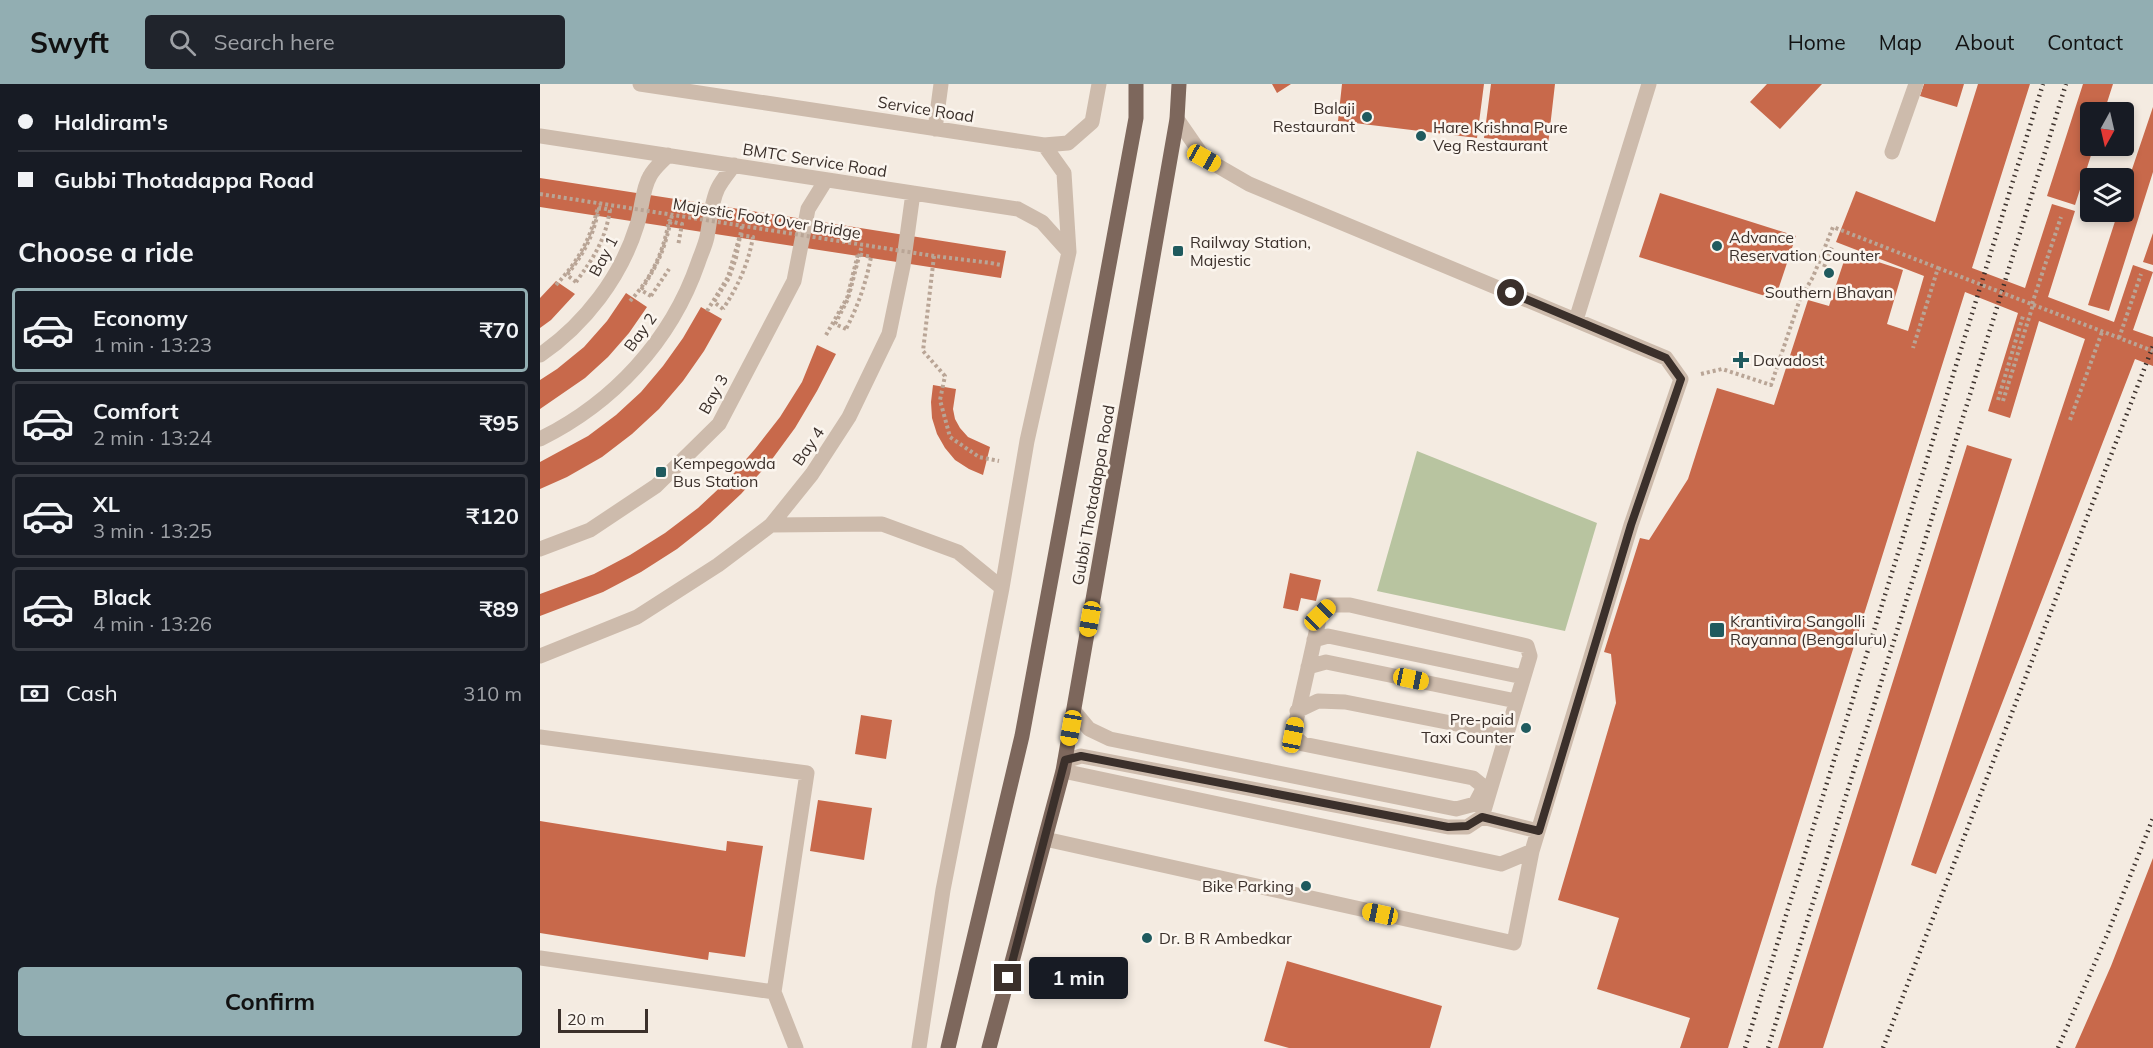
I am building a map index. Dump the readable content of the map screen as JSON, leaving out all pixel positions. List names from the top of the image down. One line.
{"streets":{"main road":["Gubbi Thotadappa Road"],"lane":["Service Road","BMTC Service Road","Bay 1","Bay 2","Bay 3","Bay 4"],"path":["Majestic Foot Over Bridge"]},"crossings":[["BMTC Service Road","Bay 1"],["BMTC Service Road","Bay 2"],["BMTC Service Road","Bay 3"],["BMTC Service Road","Bay 4"]],"places":{"other":["Balaji Restaurant","Hare Krishna Pure Veg Restaurant","Advance Reservation Counter","Southern Bhavan","Pre-paid Taxi Counter","Bike Parking","Dr. B R Ambedkar"],"transit":["Railway Station, Majestic","Kempegowda Bus Station","Krantivira Sangolli Rayanna (Bengaluru)"],"health":["Davadost"]},"scale_bar":"20 m","north":"bottom","page":{"header":"Swyft","search":"Search here","nav":["Home","Map","About","Contact"],"banner":["Haldiram's","Gubbi Thotadappa Road"],"heading":"Choose a ride","list":[{"name":"Economy","note":"1 min · 13:23","value":"₹70"},{"name":"Comfort","note":"2 min · 13:24","value":"₹95"},{"name":"XL","note":"3 min · 13:25","value":"₹120"},{"name":"Black","note":"4 min · 13:26","value":"₹89"}],"pay":["Cash","310 m"],"buttons":"Confirm","bubble":"1 min","scale":"20 m"}}
